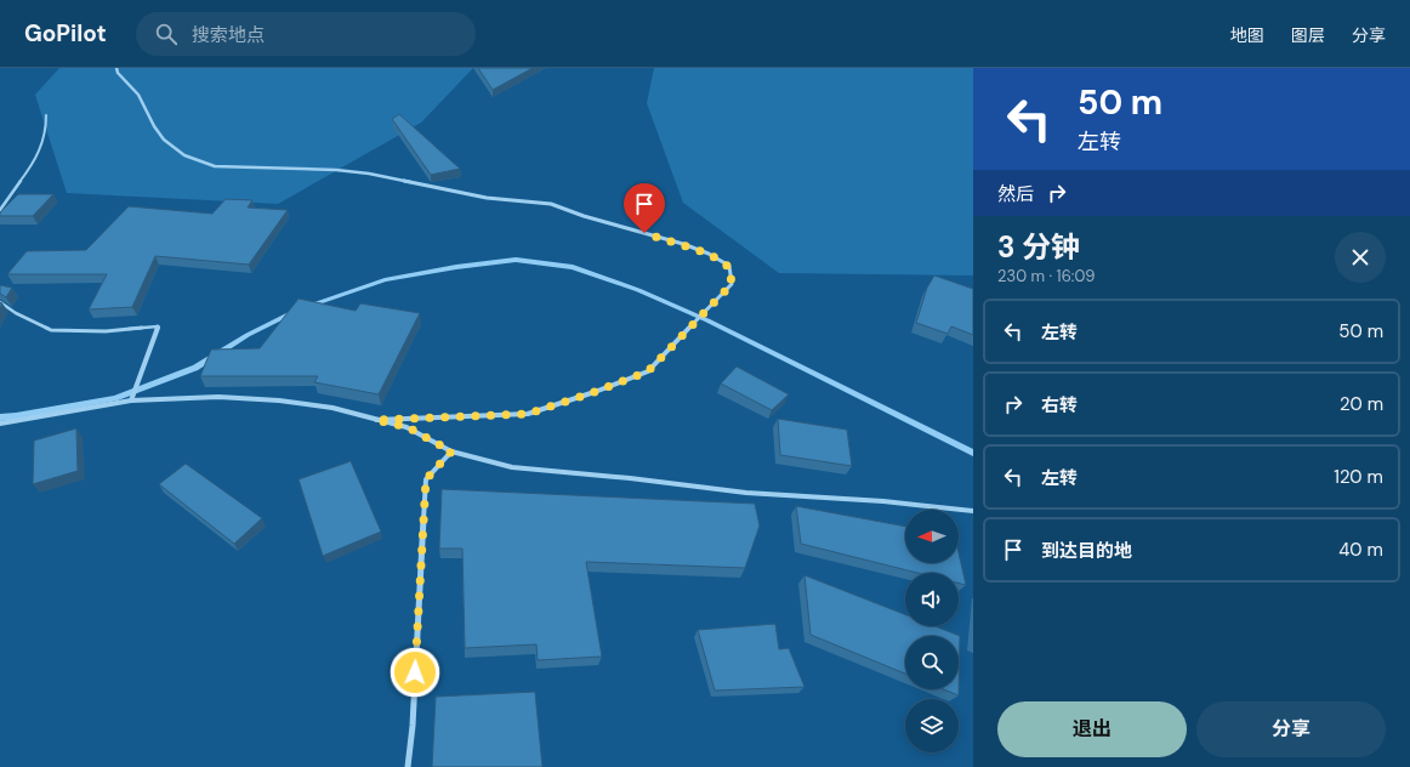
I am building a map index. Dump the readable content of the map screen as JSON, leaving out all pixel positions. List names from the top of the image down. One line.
{"north":"left","page":{"header":"GoPilot","search":"搜索地点","nav":["地图","图层","分享"],"turn":["50 m","左转"],"then":"然后","heading":["3 分钟","230 m · 16:09"],"list":[{"name":"左转","value":"50 m"},{"name":"右转","value":"20 m"},{"name":"左转","value":"120 m"},{"name":"到达目的地","value":"40 m"}],"buttons":["退出","分享"]}}
